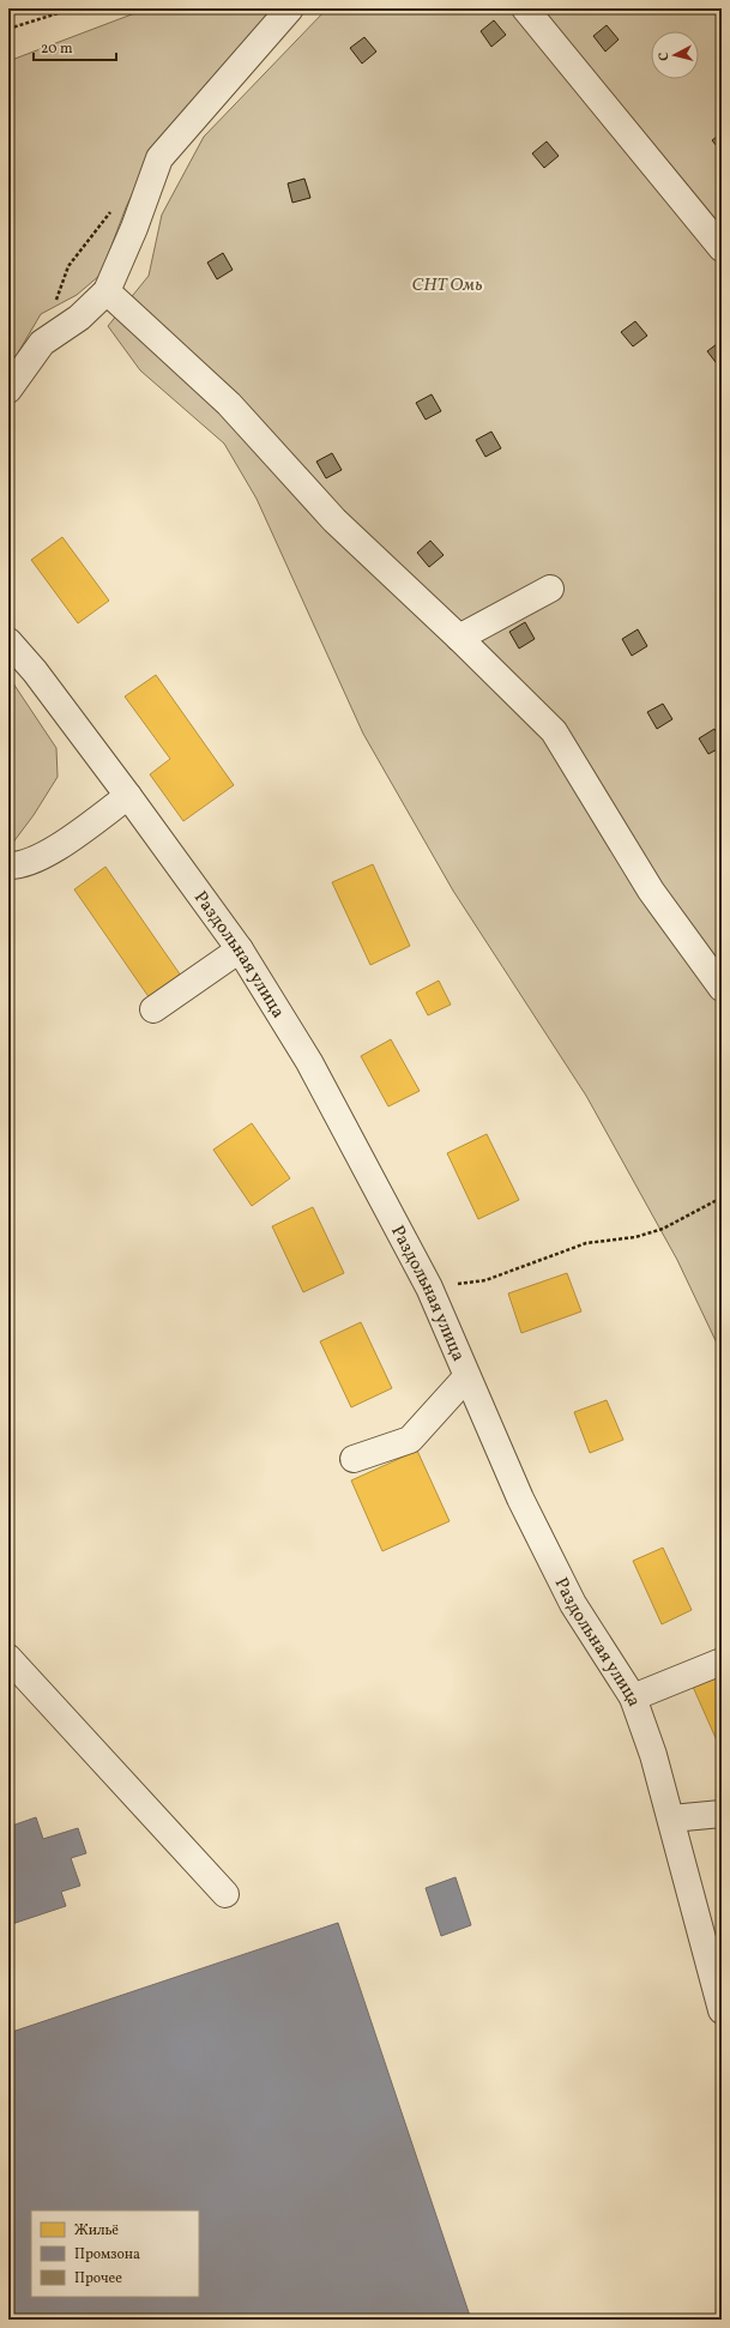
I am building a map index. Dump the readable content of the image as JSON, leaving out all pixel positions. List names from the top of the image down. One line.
{"streets":{"street":["Раздольная улица"]},"parks":["СНТ Омь"],"legend":["Жильё","Промзона","Прочее"],"scale_bar":"20 m","north":"left"}
